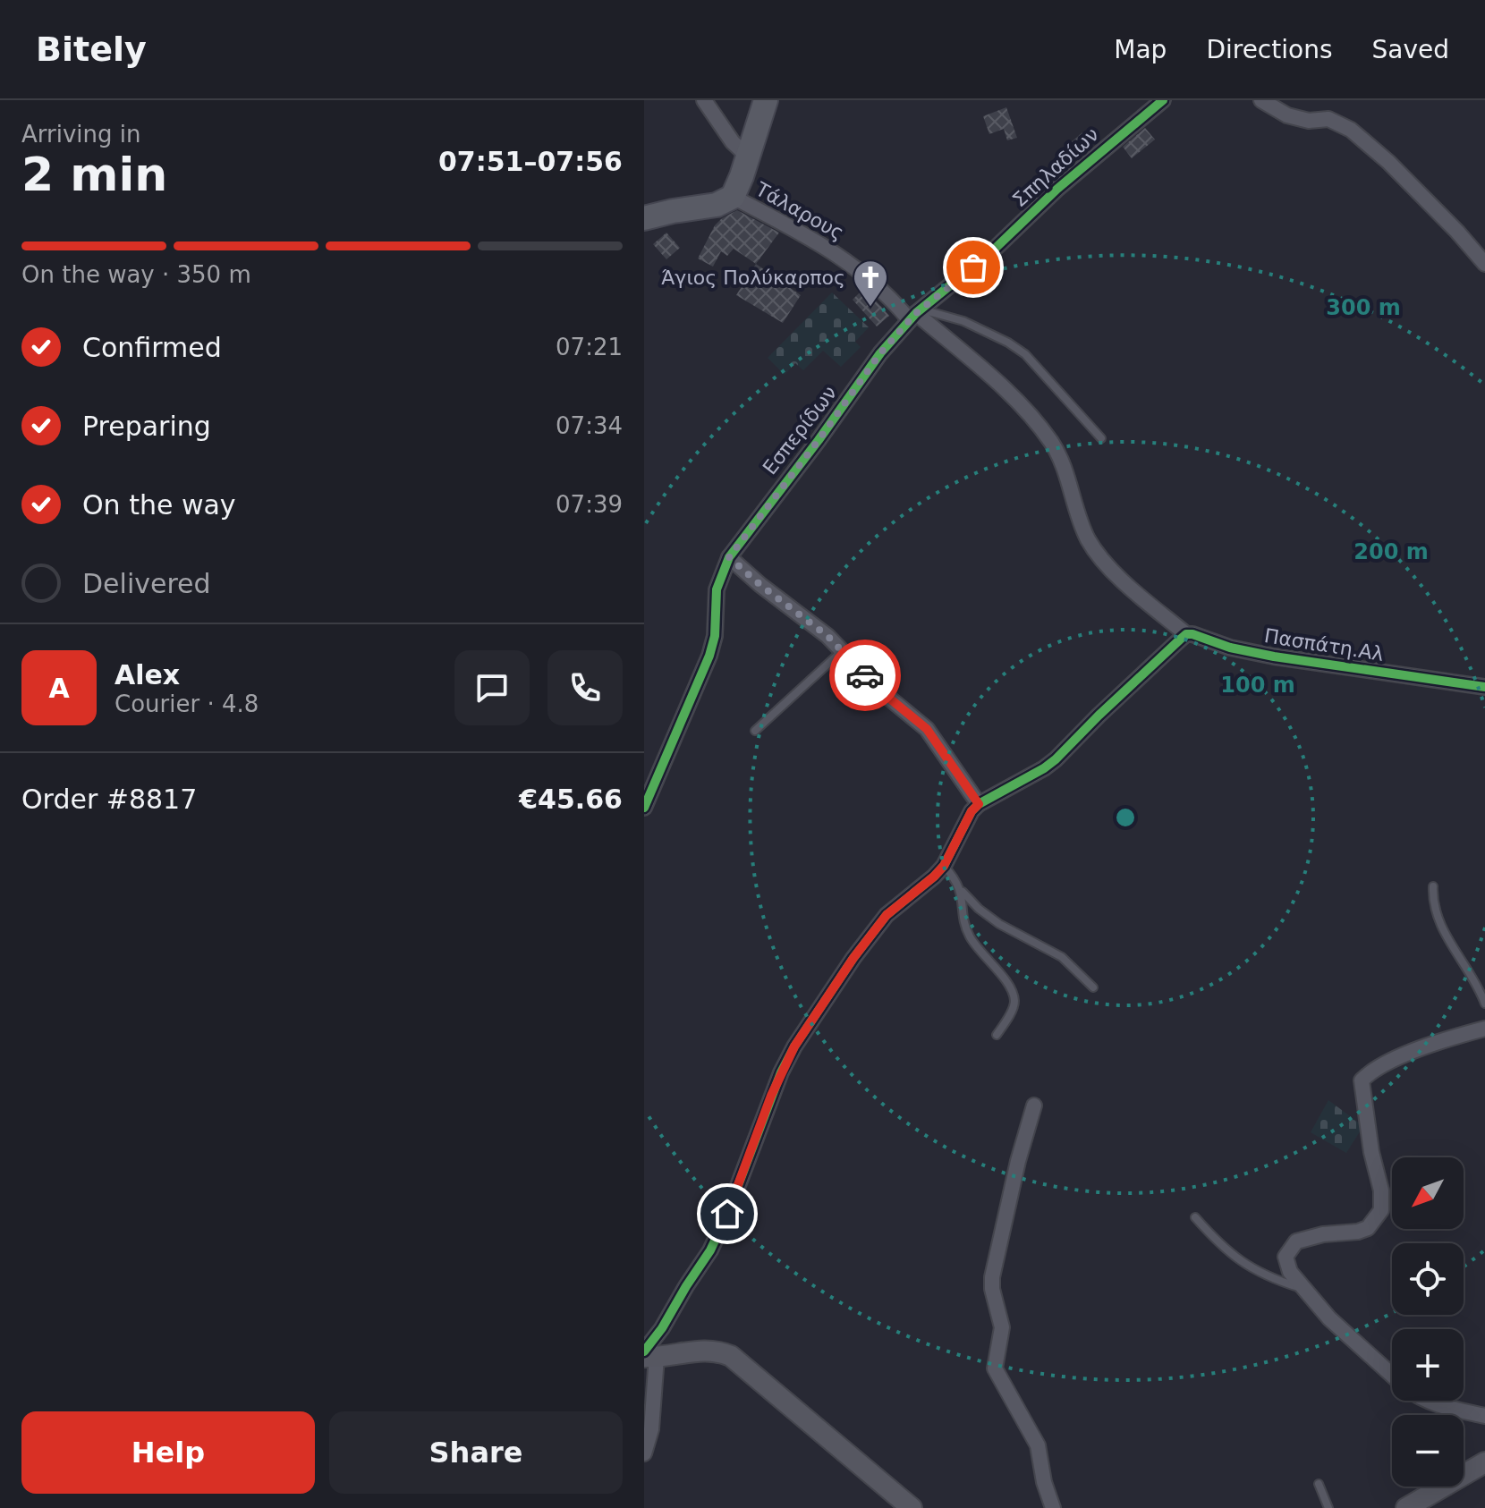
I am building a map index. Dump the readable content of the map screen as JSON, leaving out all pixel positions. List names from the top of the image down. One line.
{"streets":{"street":["Σπηλαδίων","Τάλαρους","Εσπερίδων","Πασπάτη.Αλ"]},"crossings":[["Σπηλαδίων","Τάλαρους"],["Σπηλαδίων","Εσπερίδων"],["Τάλαρους","Εσπερίδων"],["Τάλαρους","Πασπάτη.Αλ"]],"places":{"church":["Άγιος Πολύκαρπος"]},"north":"bottom left","page":{"header":"Bitely","nav":["Map","Directions","Saved"],"heading":["2 min","Arriving in","07:51–07:56"],"panel":["Alex","Courier · 4.8","Order #8817","€45.66"],"bar":"On the way · 350 m","list":[["Confirmed","07:21"],["Preparing","07:34"],["On the way","07:39"],"Delivered"],"round":"A","map_buttons":["+","−"],"buttons":["Help","Share"]},"rings":["300 m","200 m","100 m"]}
